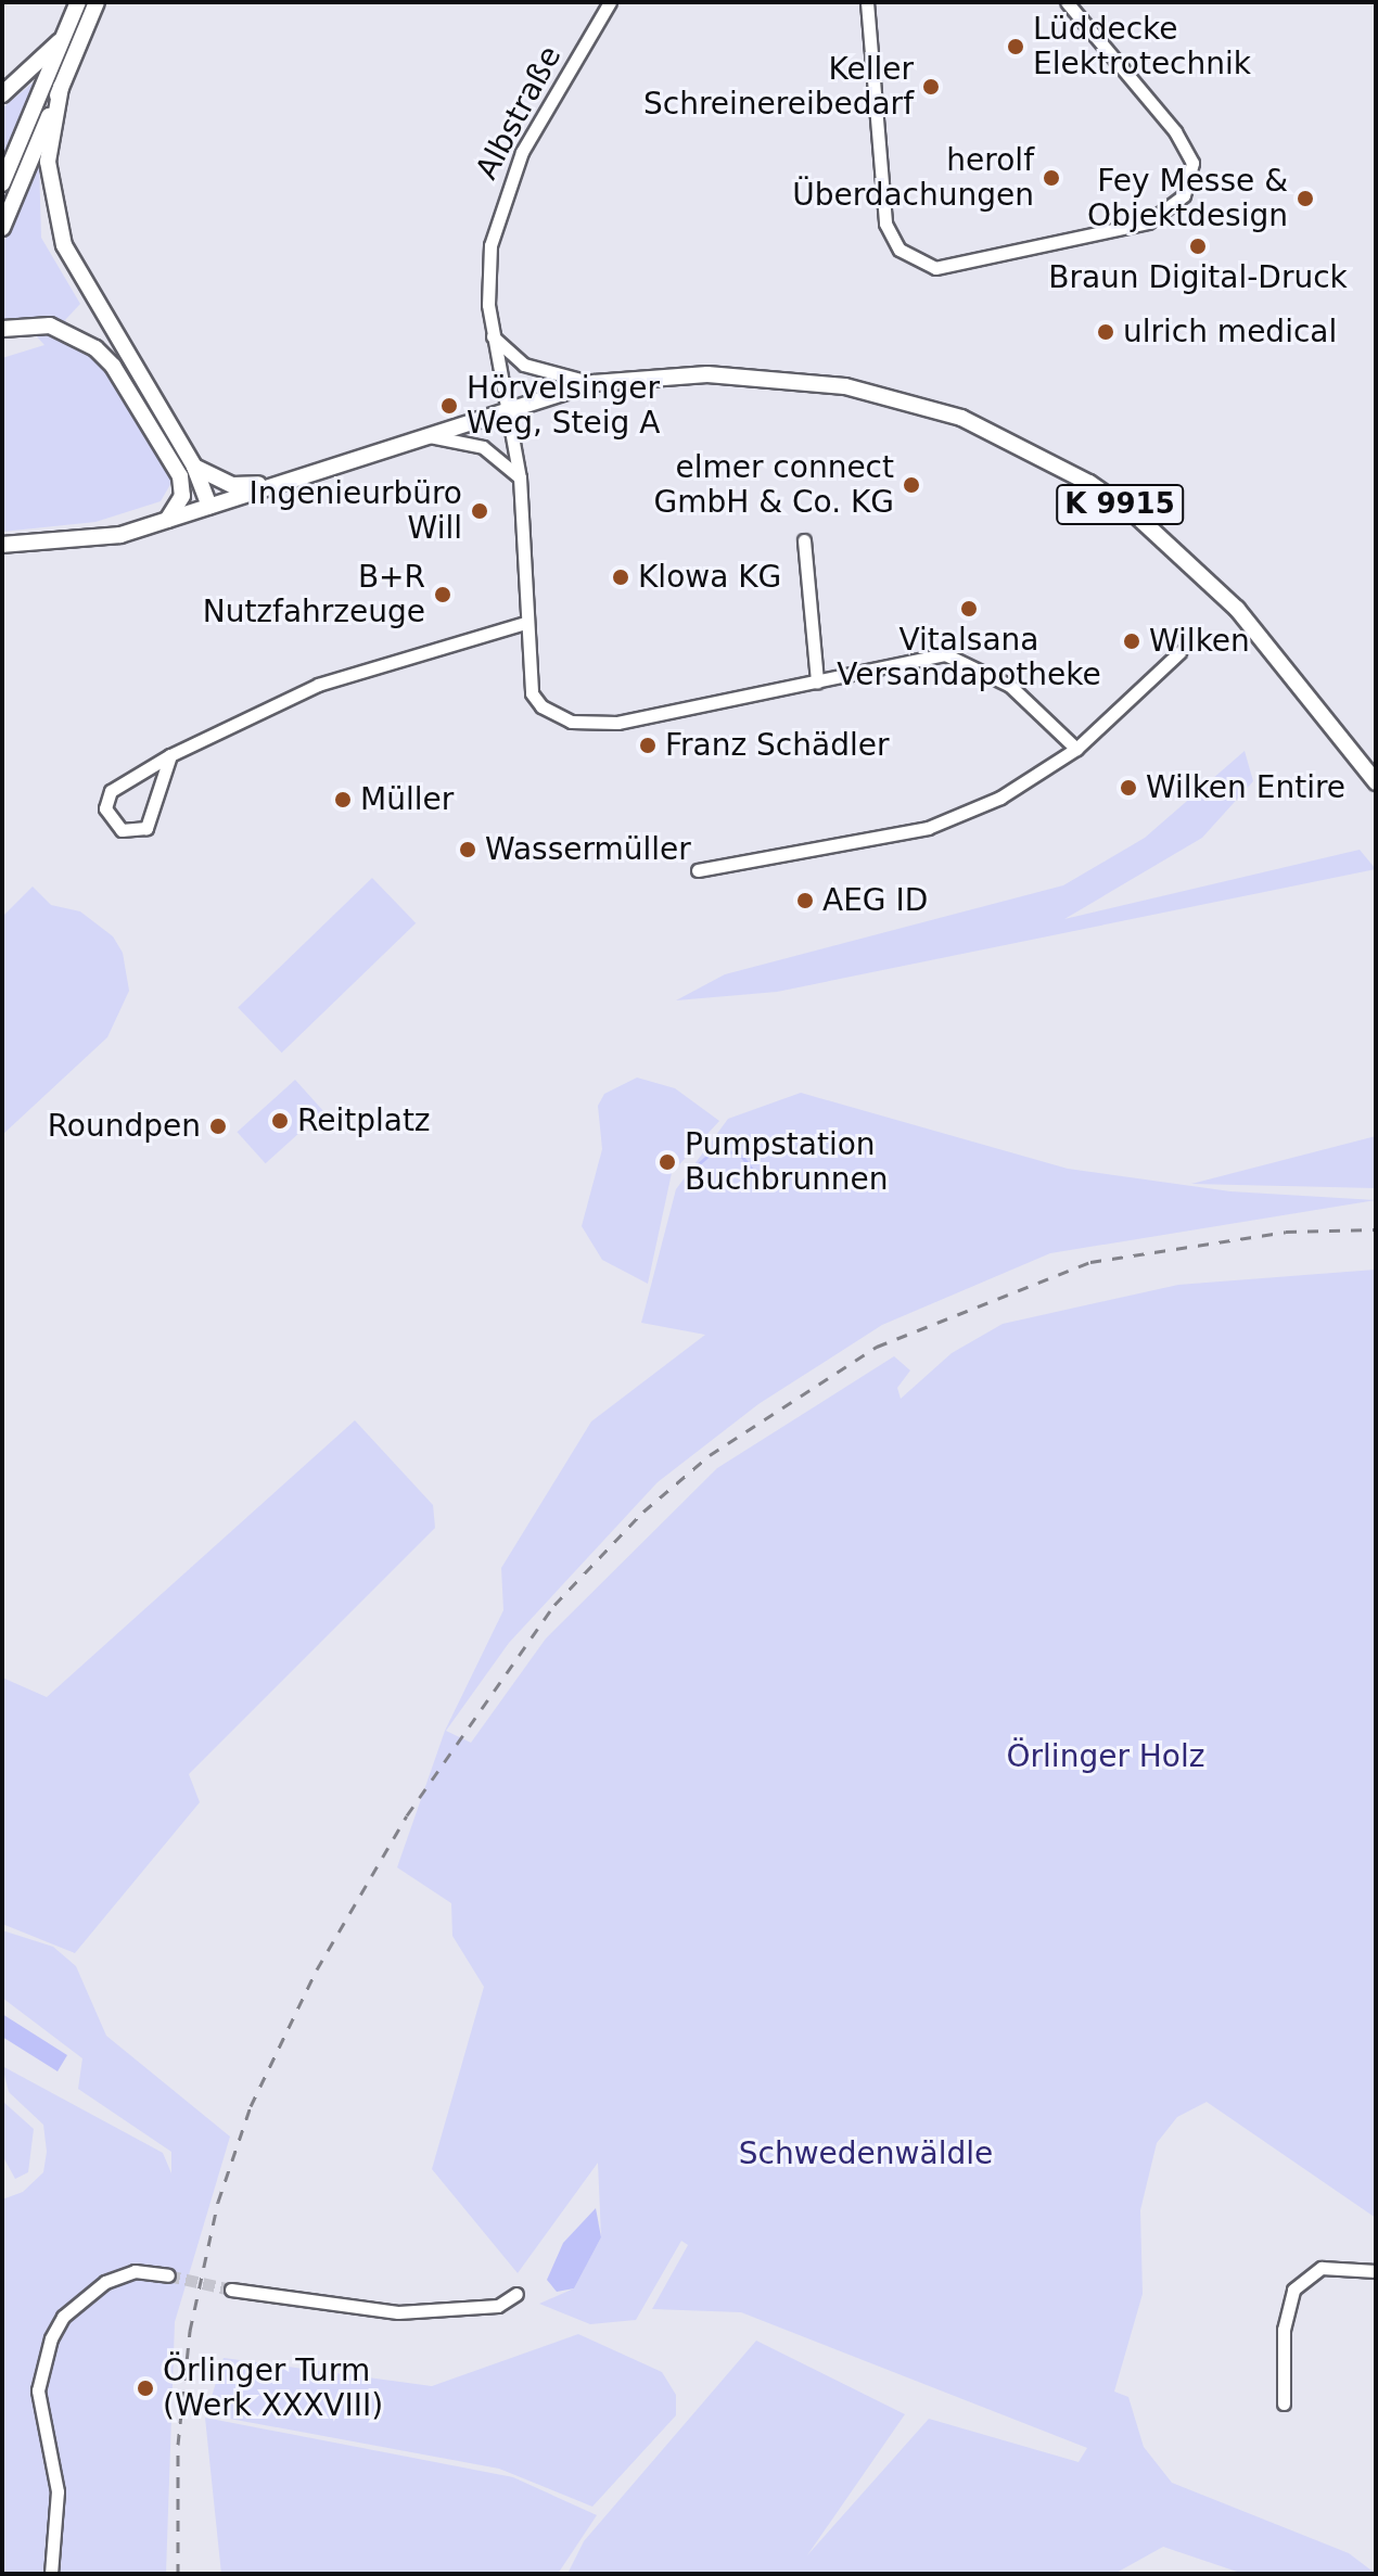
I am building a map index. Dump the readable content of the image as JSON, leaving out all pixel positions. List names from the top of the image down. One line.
{"streets":{"main road":["K 9915"],"street":["Albstraße"]},"crossings":[["Albstraße","K 9915"]],"parks":["Örlinger Holz","Schwedenwäldle"],"places":["Lüddecke Elektrotechnik","Keller Schreinereibedarf","herolf Überdachungen","Fey Messe & Objektdesign","Braun Digital-Druck","ulrich medical","Hörvelsinger Weg, Steig A","elmer connect GmbH & Co. KG","Ingenieurbüro Will","Klowa KG","B+R Nutzfahrzeuge","Vitalsana Versandapotheke","Wilken","Franz Schädler","Wilken Entire","Müller","Wassermüller","AEG ID","Reitplatz","Roundpen","Pumpstation Buchbrunnen","Örlinger Turm (Werk XXXVIII)"]}
